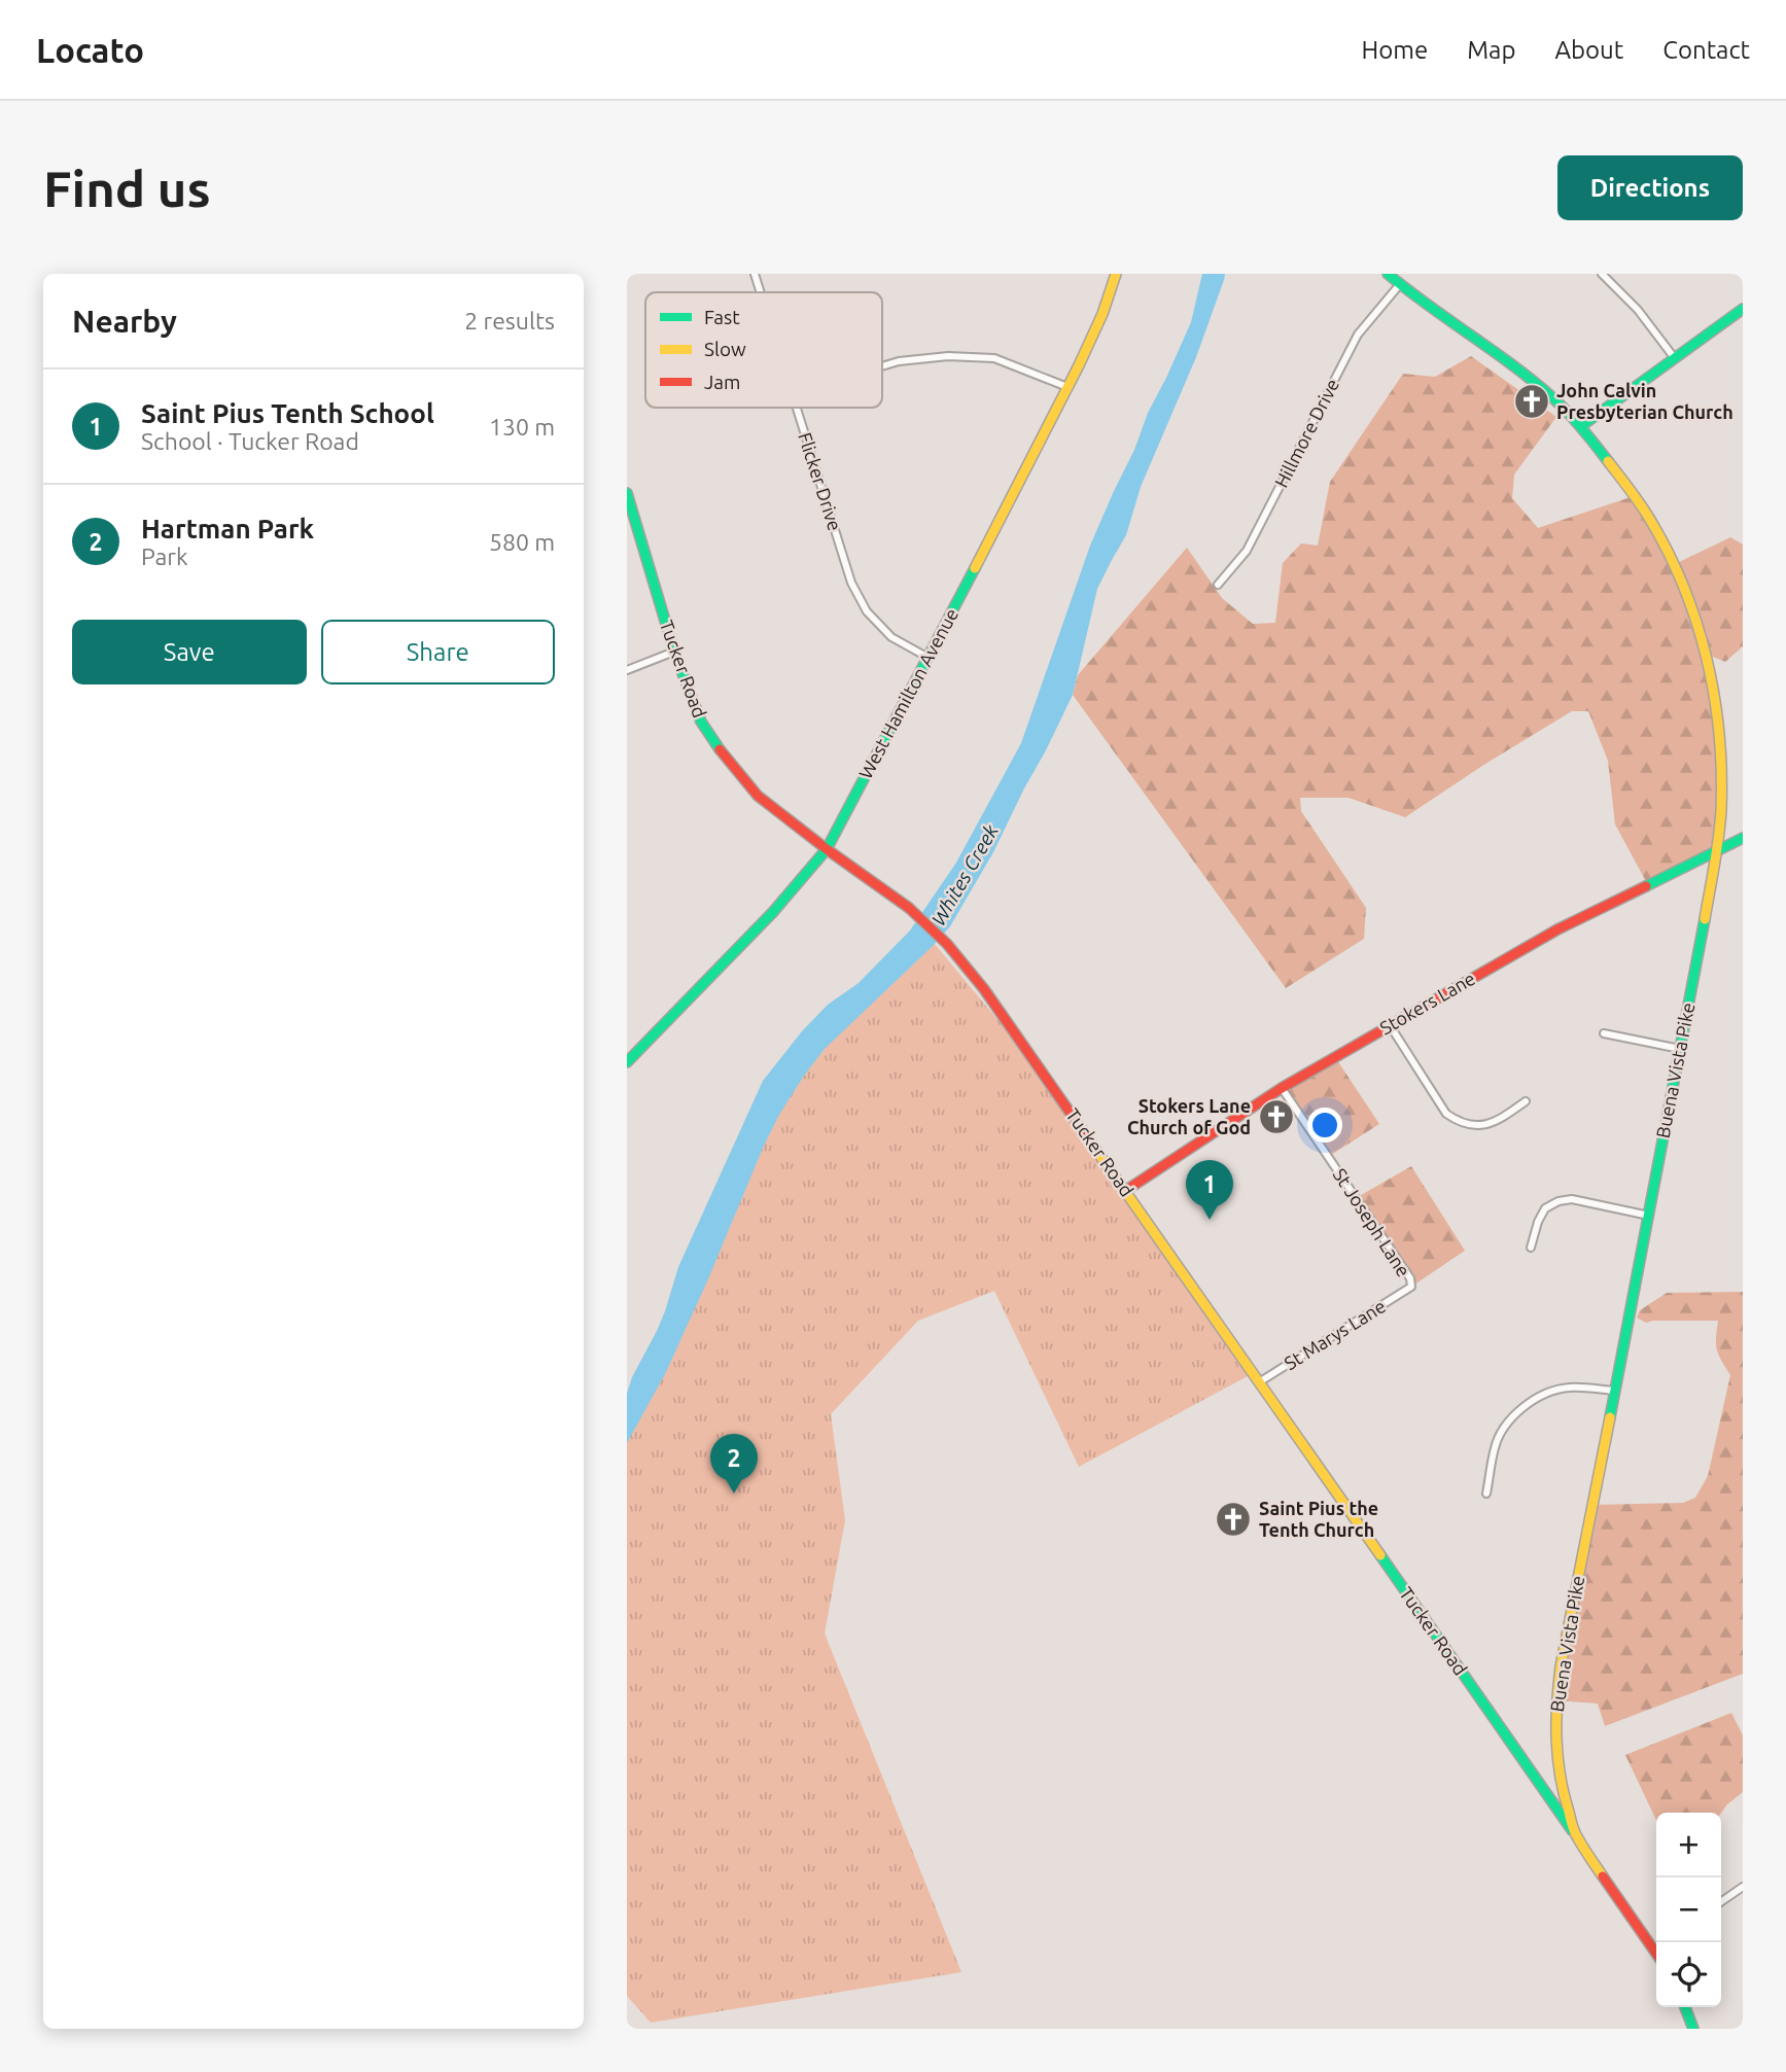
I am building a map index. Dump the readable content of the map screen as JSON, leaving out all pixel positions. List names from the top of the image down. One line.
{"streets":{"street":["Hillmore Drive","Flicker Drive","Tucker Road","West Hamilton Avenue","Stokers Lane","Buena Vista Pike","St Joseph Lane","St Marys Lane"]},"crossings":[["Hillmore Drive","Buena Vista Pike"],["Flicker Drive","West Hamilton Avenue"],["Tucker Road","West Hamilton Avenue"],["Tucker Road","Stokers Lane"],["Tucker Road","Buena Vista Pike"],["Tucker Road","St Marys Lane"],["Stokers Lane","Buena Vista Pike"],["Stokers Lane","St Joseph Lane"],["St Joseph Lane","St Marys Lane"]],"water":["Whites Creek"],"places":{"church":["John Calvin Presbyterian Church","Stokers Lane Church of God","Saint Pius the Tenth Church"]},"legend":["Fast","Slow","Jam"],"page":{"header":"Locato","nav":["Home","Map","About","Contact"],"buttons":["Directions",["Save","Share"]],"title":"Find us","heading":["Nearby","2 results"],"list":[{"mark":"1","name":"Saint Pius Tenth School","note":"School · Tucker Road","value":"130 m"},{"mark":"2","name":"Hartman Park","note":"Park","value":"580 m"}],"pins":["1","2"],"map_buttons":["+","−"]}}
